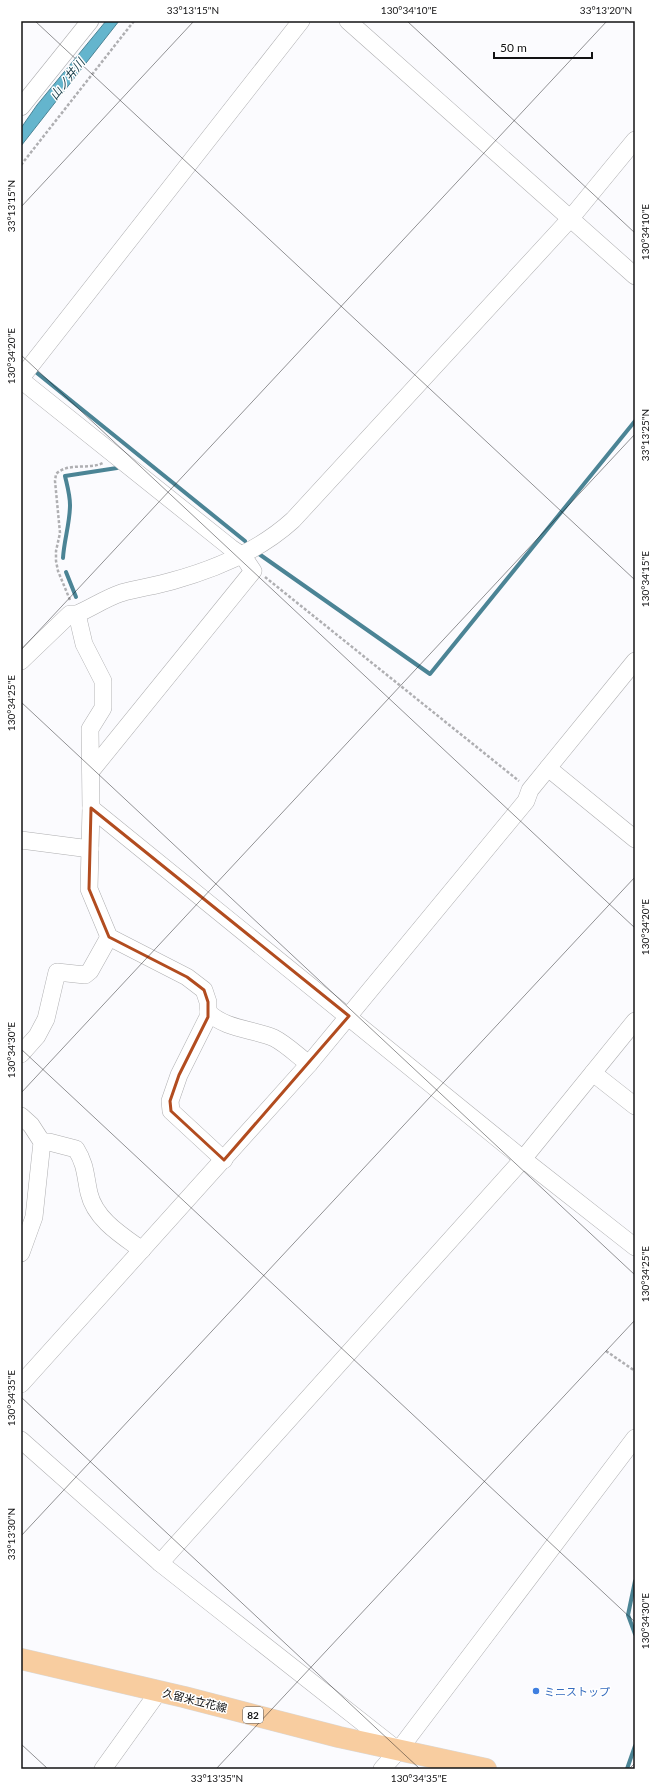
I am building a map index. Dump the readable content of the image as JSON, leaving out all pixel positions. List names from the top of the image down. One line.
{"streets":{"main road":["久留米立花線","82"]},"water":["山ノ井川"],"places":["ミニストップ"],"scale_bar":"50 m","coordinates":["33°13'15\"N","130°34'10\"E","33°13'20\"N","130°34'20\"E","33°13'25\"N","130°34'15\"E","130°34'25\"E","130°34'30\"E","130°34'35\"E","33°13'30\"N","33°13'35\"N"]}
